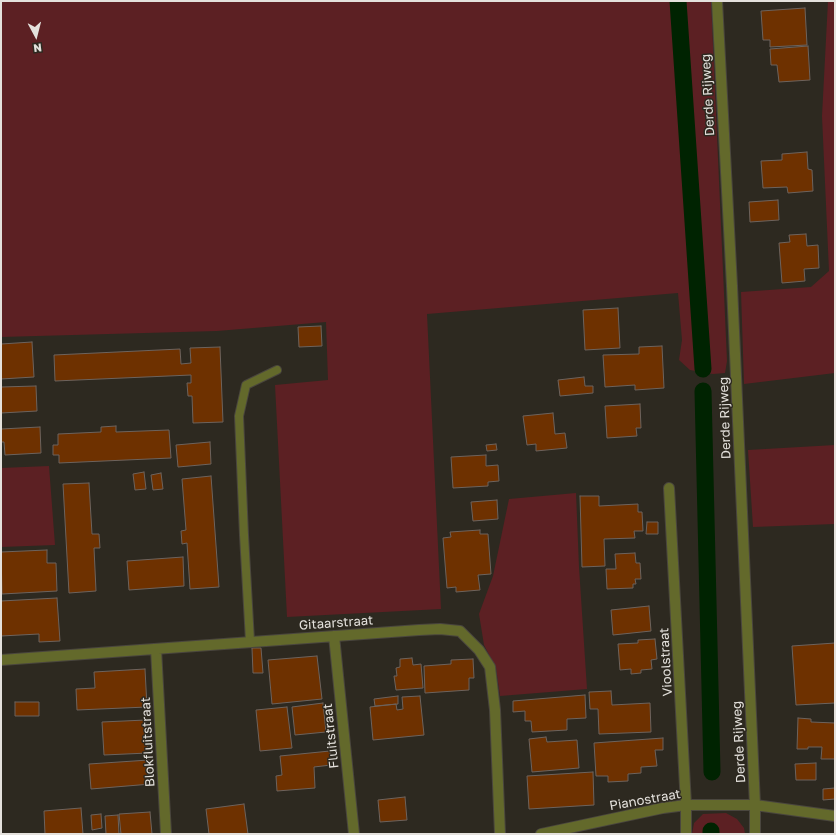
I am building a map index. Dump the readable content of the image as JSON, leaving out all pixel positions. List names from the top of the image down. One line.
{"streets":{"street":["Derde Rijweg","Gitaarstraat","Vioolstraat","Fluitstraat","Blokfluitstraat","Pianostraat"]},"crossings":[["Derde Rijweg","Pianostraat"],["Gitaarstraat","Fluitstraat"],["Gitaarstraat","Blokfluitstraat"],["Vioolstraat","Pianostraat"]],"north":"bottom"}
